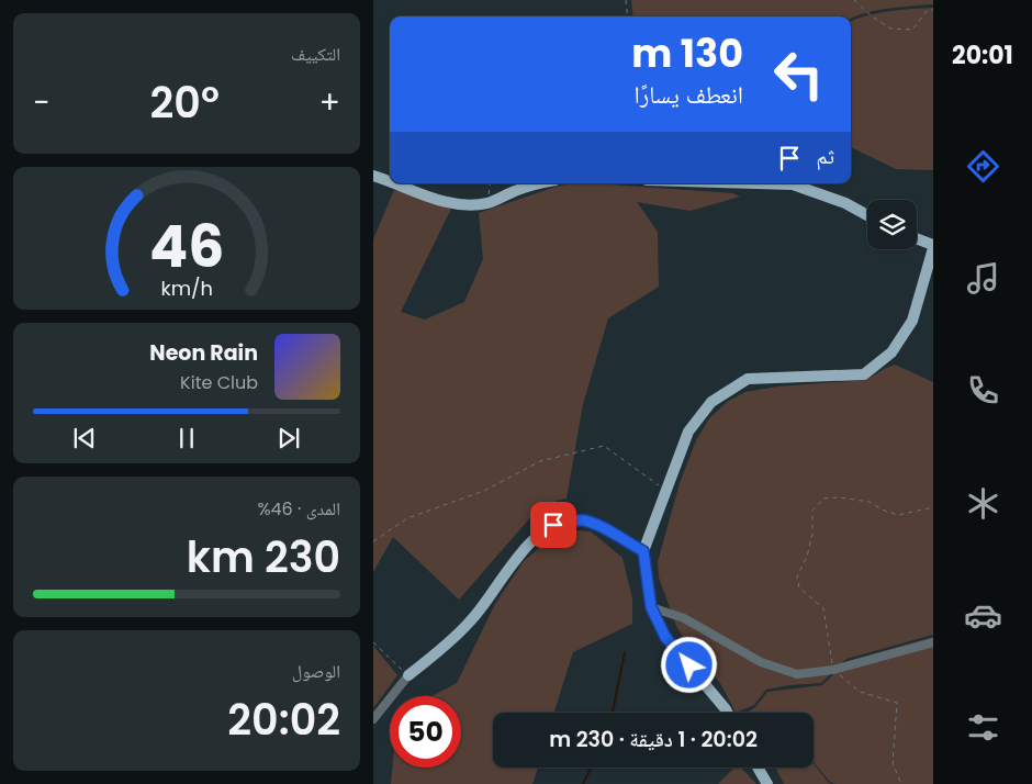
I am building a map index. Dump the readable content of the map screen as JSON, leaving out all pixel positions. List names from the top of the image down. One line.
{"page":{"tabs":"20:01","tile":["التكييف",["المدى · 46%","230 km"],["الوصول","20:02"]],"turn":["130 m","انعطف يسارًا"],"heat":["−","20°","+"],"then":"ثم","song":["Neon Rain","Kite Club"],"limit":"50","trip":"20:02 · 1 دقيقة · 230 m","gauge":["46","km/h"]}}
